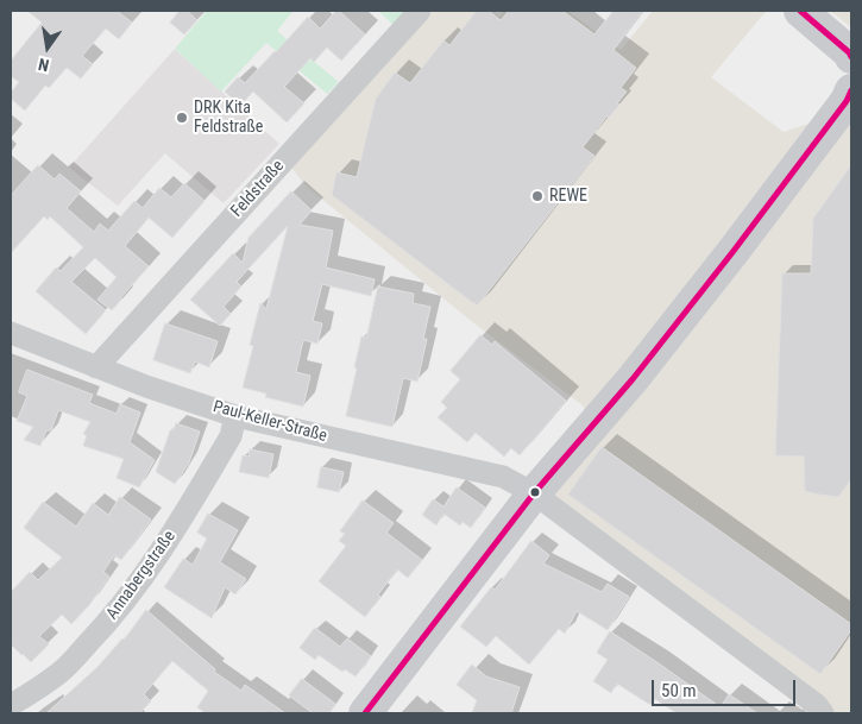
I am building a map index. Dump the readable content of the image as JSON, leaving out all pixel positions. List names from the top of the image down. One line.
{"streets":{"street":["Feldstraße","Paul-Keller-Straße","Annabergstraße"]},"crossings":[["Feldstraße","Paul-Keller-Straße"],["Paul-Keller-Straße","Annabergstraße"]],"places":["DRK Kita Feldstraße","REWE"],"scale_bar":"50 m","north":"bottom"}
